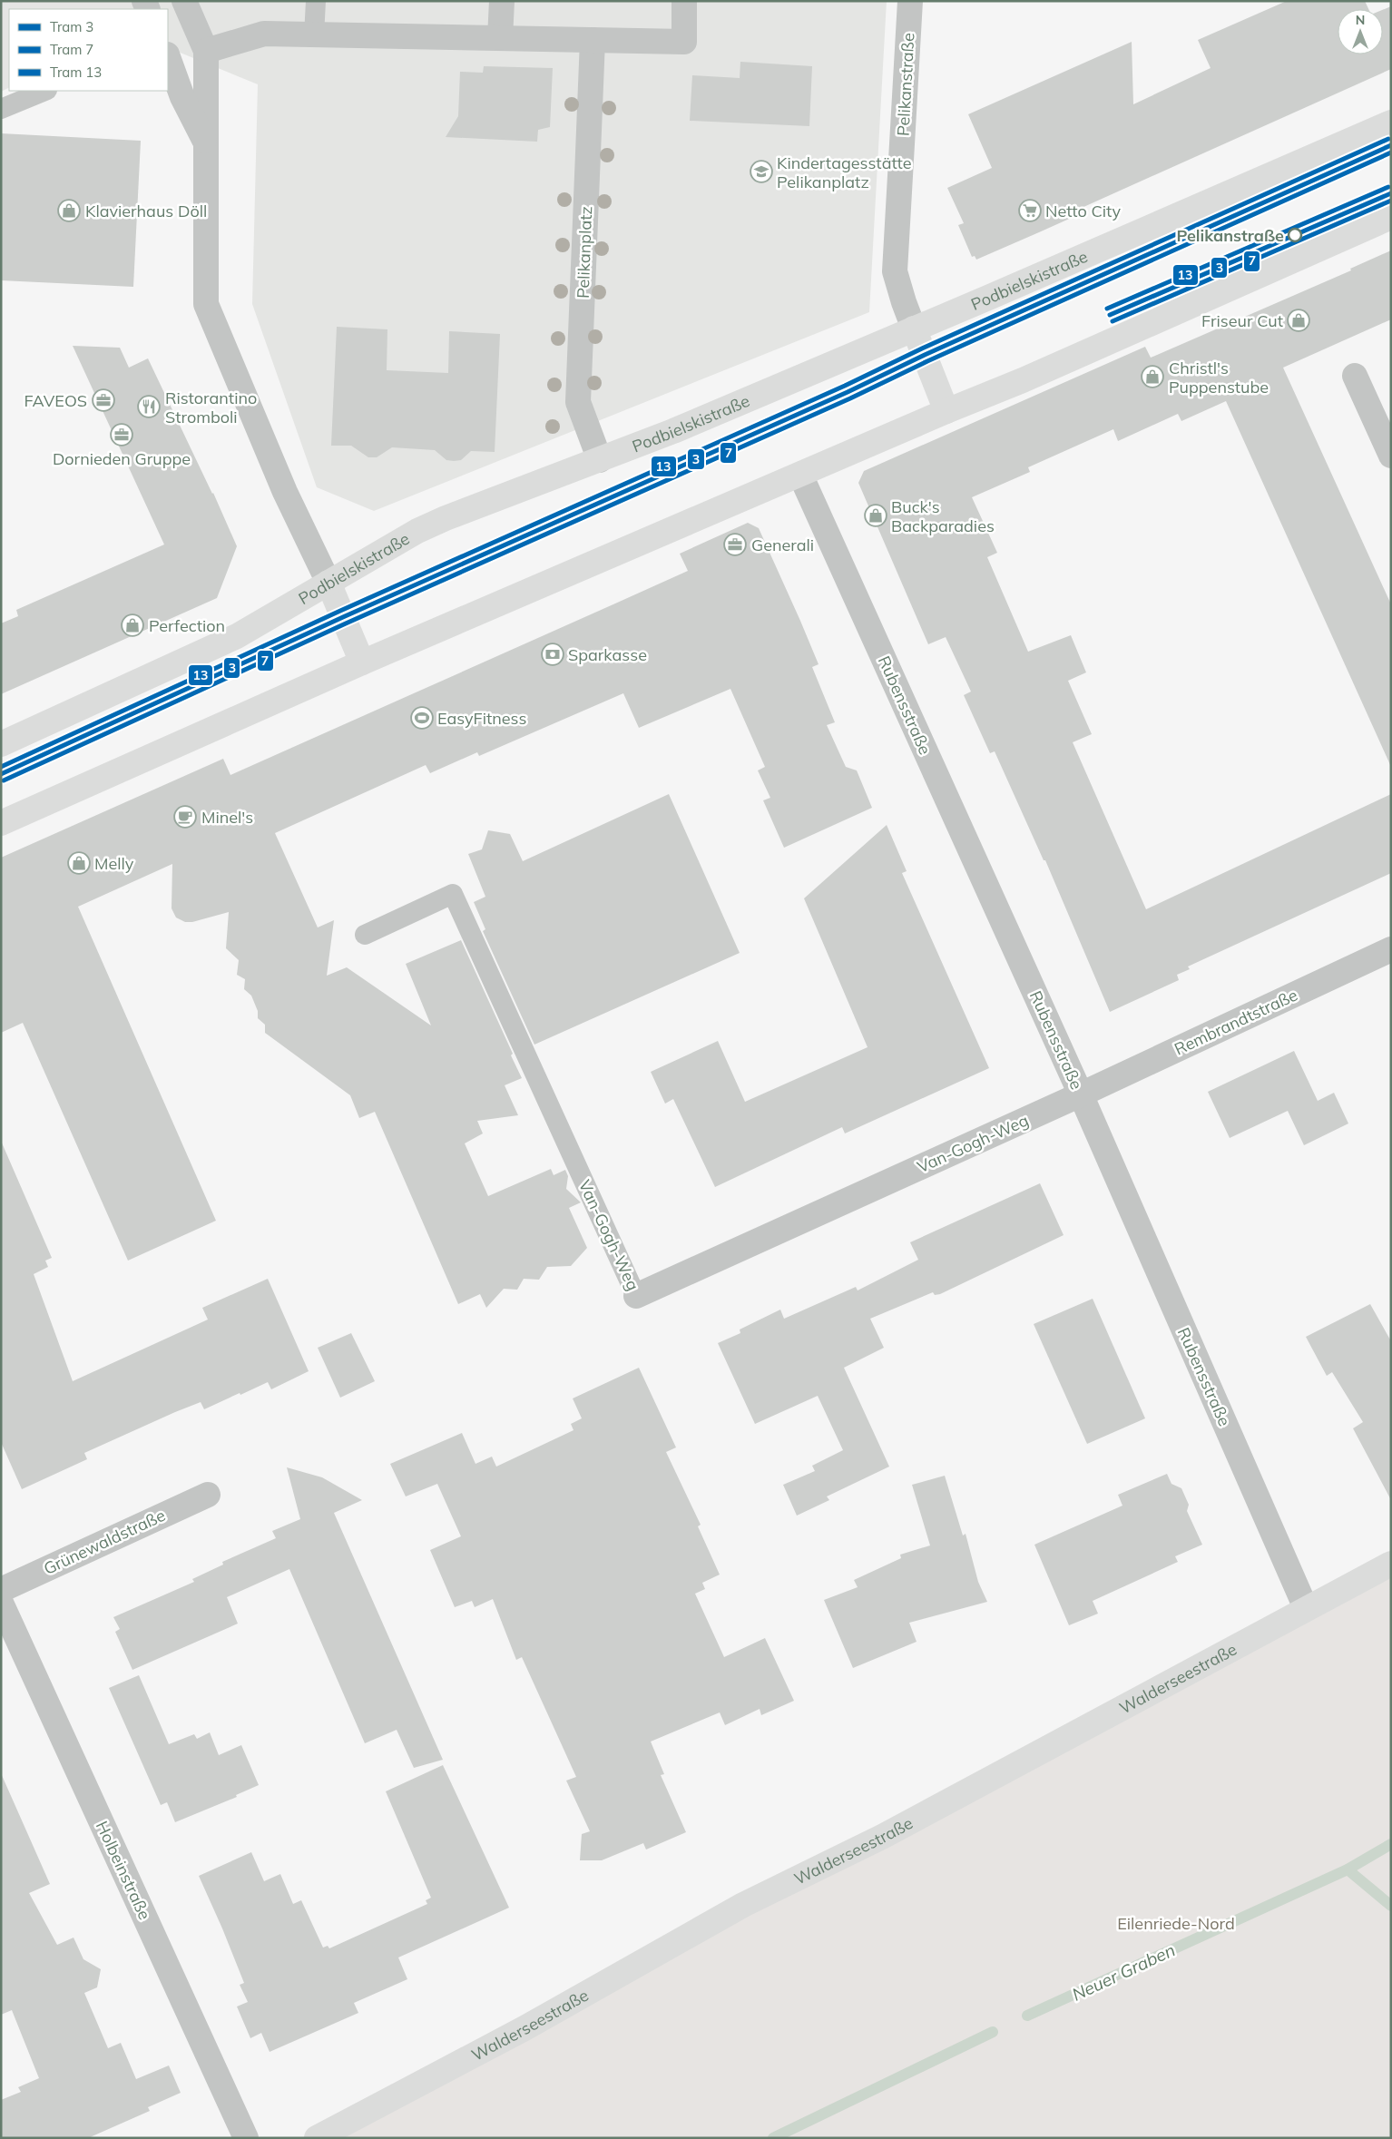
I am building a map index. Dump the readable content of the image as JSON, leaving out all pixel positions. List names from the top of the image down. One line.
{"streets":{"main road":["Podbielskistraße","Walderseestraße"],"street":["Pelikanstraße","Pelikanplatz","Rubensstraße","Rembrandtstraße","Van-Gogh-Weg","Grünewaldstraße","Holbeinstraße"]},"crossings":[["Pelikanstraße","Podbielskistraße"],["Pelikanplatz","Podbielskistraße"],["Rubensstraße","Rembrandtstraße"],["Rubensstraße","Van-Gogh-Weg"],["Rubensstraße","Walderseestraße"],["Rembrandtstraße","Van-Gogh-Weg"]],"water":["Neuer Graben"],"parks":["Eilenriede-Nord"],"places":{"school or university":["Kindertagesstätte Pelikanplatz"],"shop":["Klavierhaus Döll","Friseur Cut","Christl's Puppenstube","Buck's Backparadies","Perfection","Melly"],"supermarket":["Netto City"],"other":["Pelikanstraße"],"office":["FAVEOS","Dornieden Gruppe","Generali"],"restaurant":["Ristorantino Stromboli"],"bank":["Sparkasse"],"sports":["EasyFitness"],"cafe":["Minel's"]},"lines":["tram line 13","tram line 3","tram line 7"],"legend":["Tram 3","Tram 7","Tram 13"],"north":"top"}
